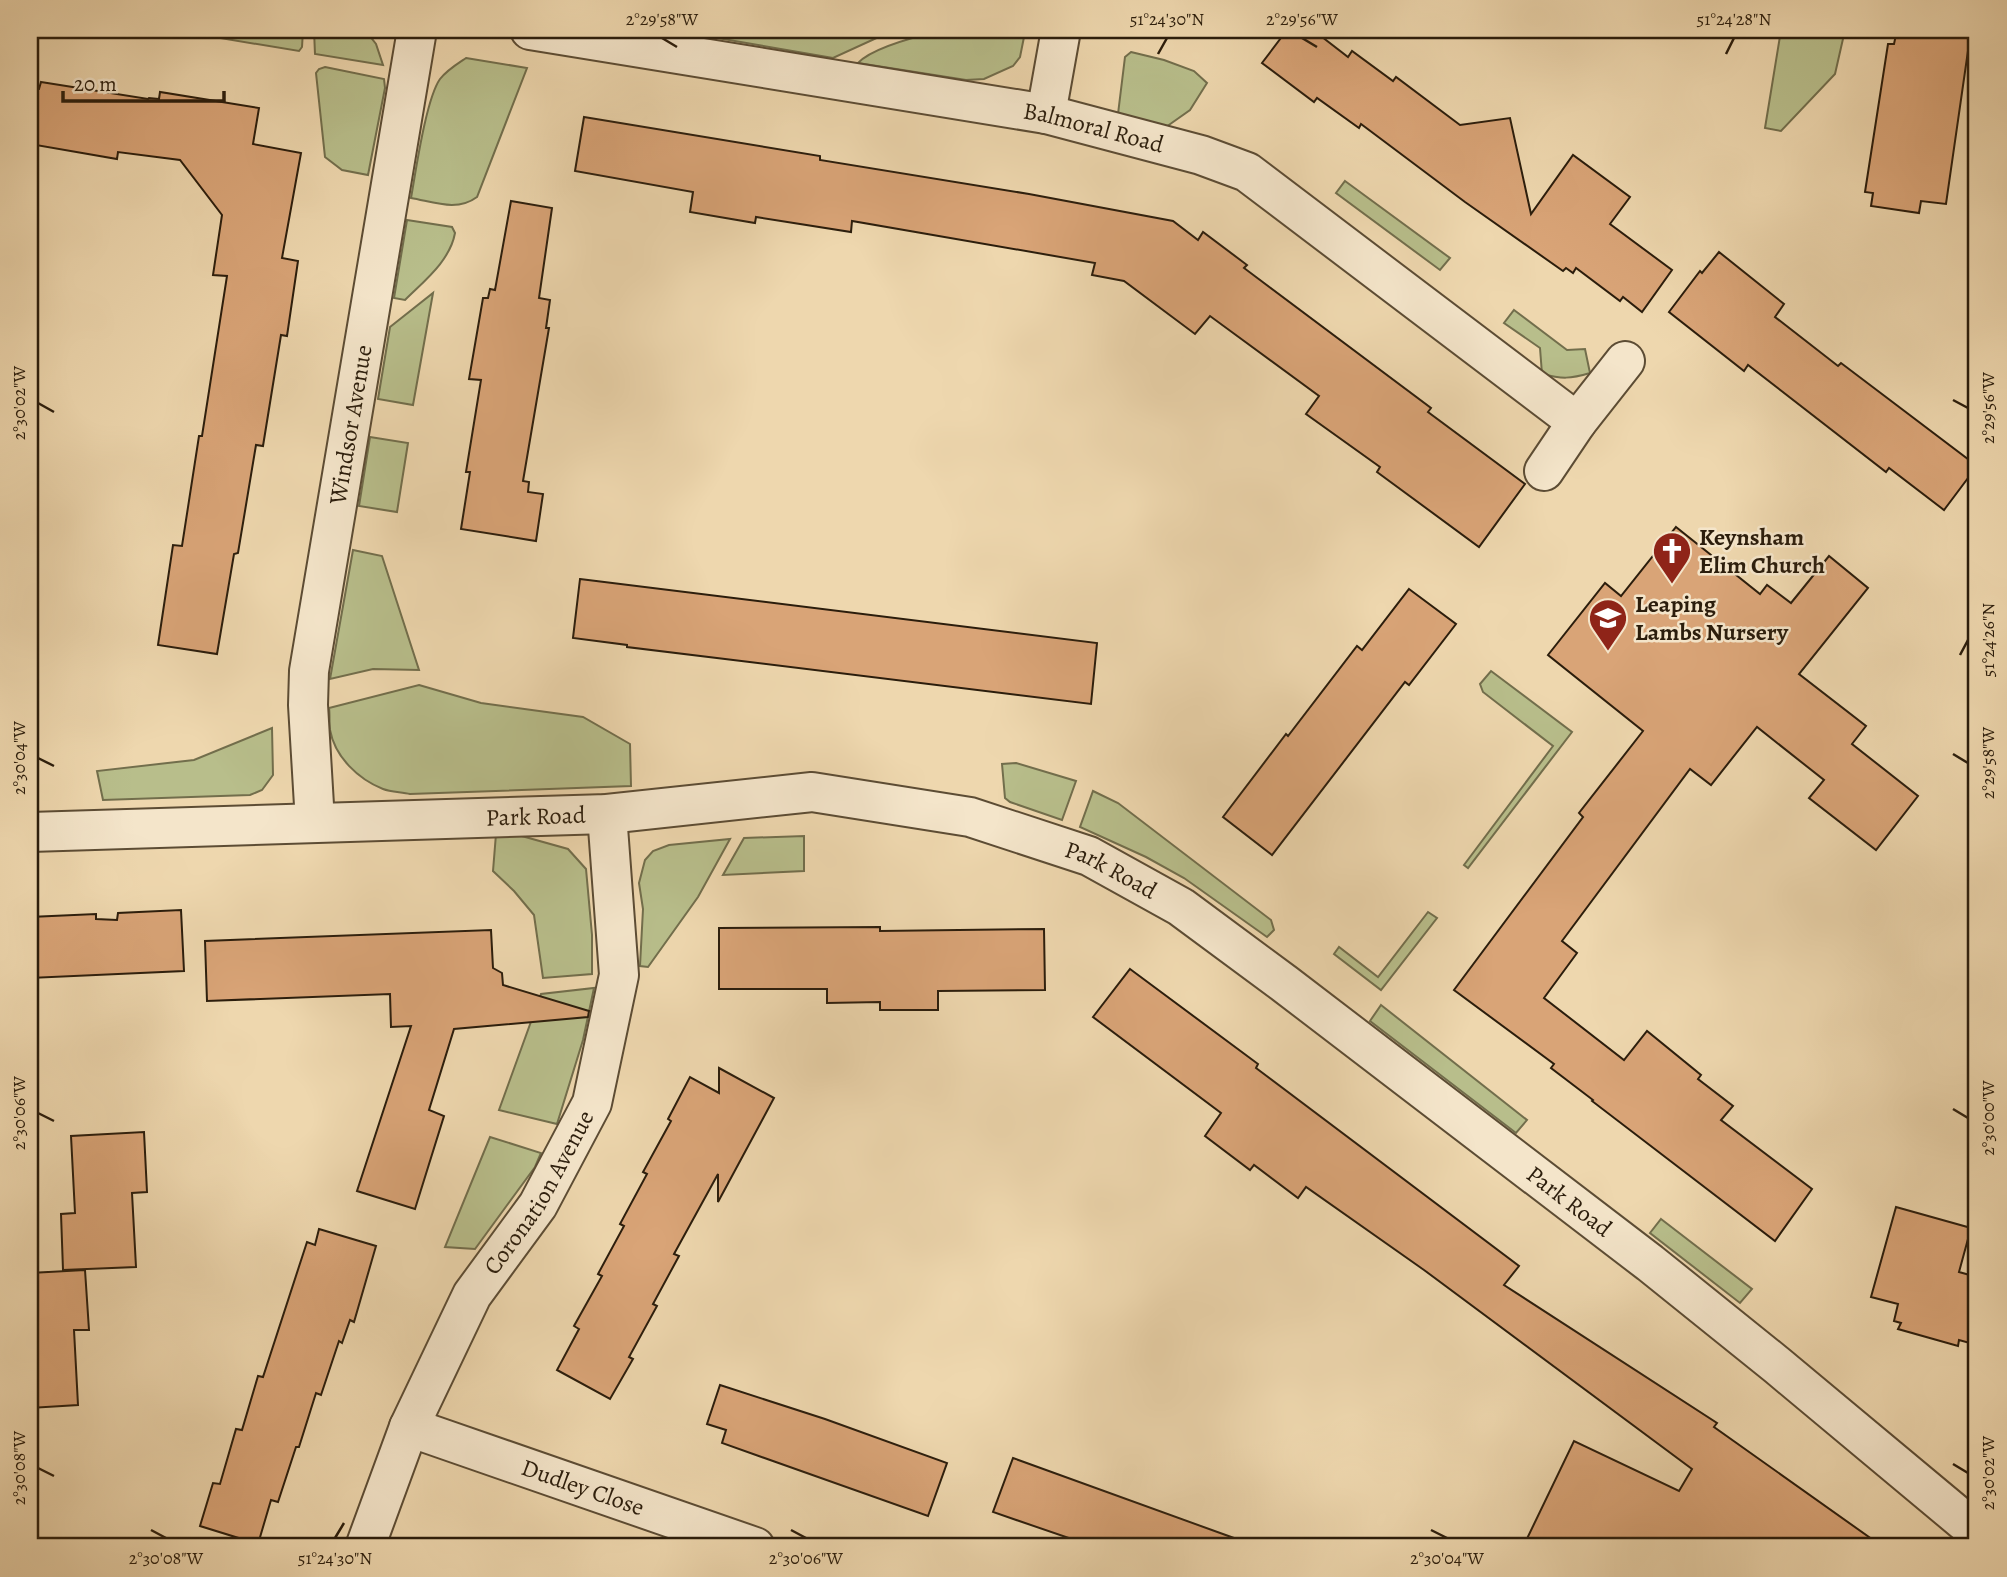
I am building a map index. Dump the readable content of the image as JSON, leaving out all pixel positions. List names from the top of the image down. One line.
{"streets":{"street":["Balmoral Road","Windsor Avenue","Park Road","Coronation Avenue","Dudley Close"]},"crossings":[["Windsor Avenue","Park Road"],["Park Road","Coronation Avenue"],["Coronation Avenue","Dudley Close"]],"places":{"church":["Keynsham Elim Church"],"school or university":["Leaping Lambs Nursery"]},"scale_bar":"20 m","coordinates":["2°29'58\"W","51°24'30\"N","2°29'56\"W","51°24'28\"N","2°30'02\"W","51°24'26\"N","2°30'04\"W","2°30'06\"W","2°30'00\"W","2°30'08\"W"]}
